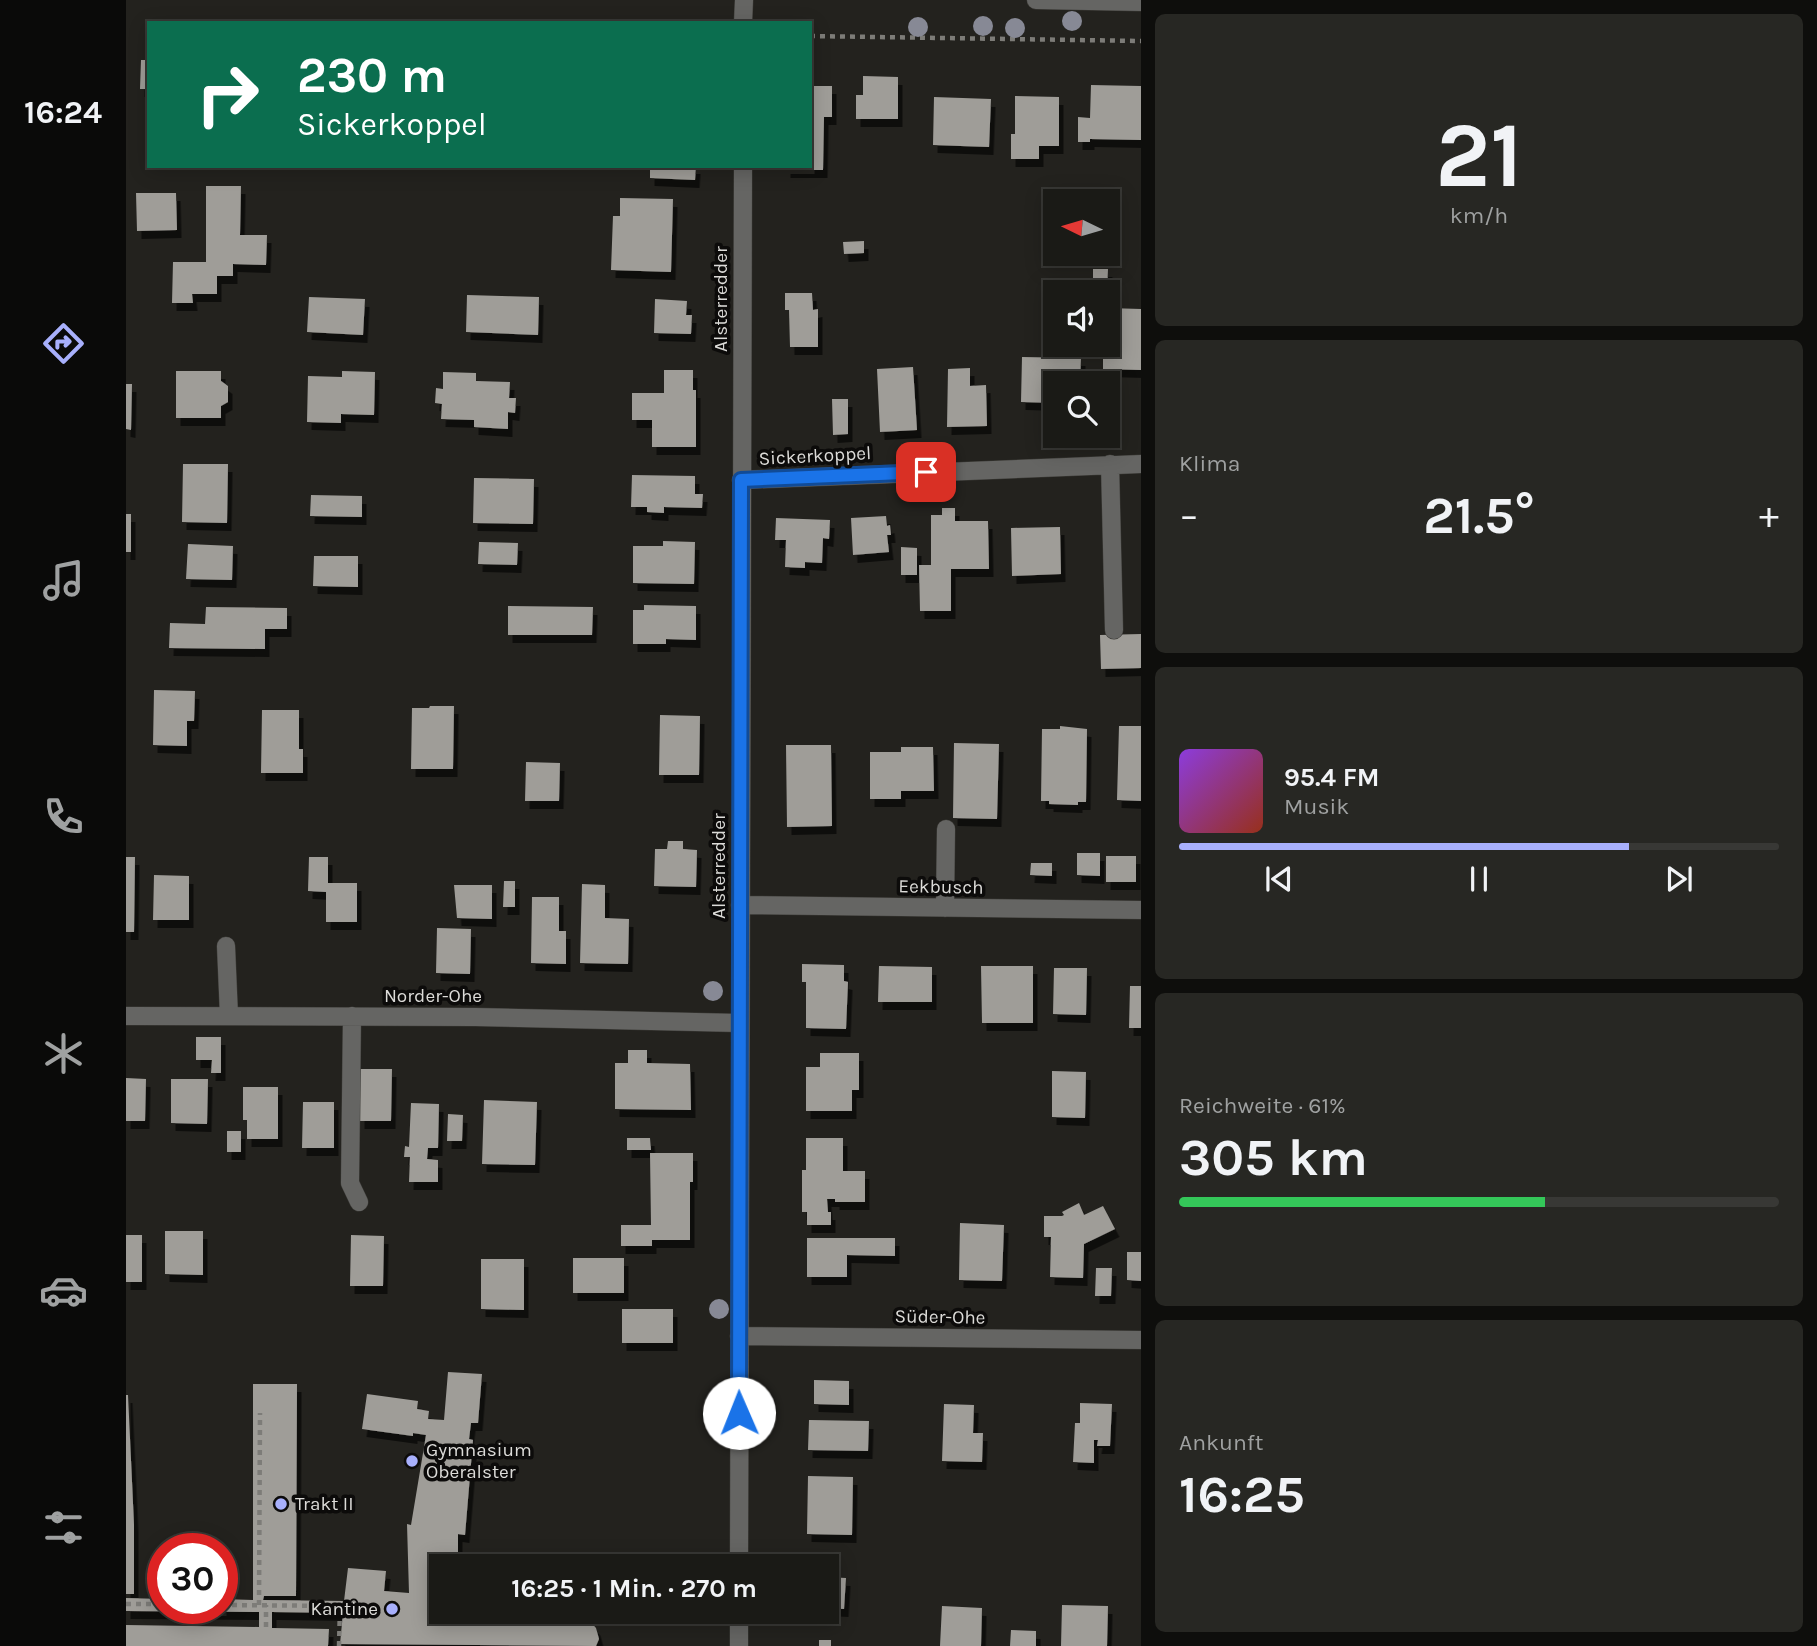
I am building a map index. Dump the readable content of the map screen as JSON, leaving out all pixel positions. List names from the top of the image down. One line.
{"streets":{"street":["Alsterredder","Sickerkoppel","Eekbusch","Norder-Ohe","Süder-Ohe"]},"crossings":[["Alsterredder","Sickerkoppel"],["Alsterredder","Eekbusch"],["Alsterredder","Norder-Ohe"],["Alsterredder","Süder-Ohe"]],"places":["Gymnasium Oberalster","Trakt II","Kantine"],"north":"left","page":{"tabs":"16:24","tile":[["21","km/h"],"Klima",["Reichweite · 61%","305 km"],["Ankunft","16:25"]],"turn":["230 m","Sickerkoppel"],"heat":["−","21.5°","+"],"song":["95.4 FM","Musik"],"limit":"30","trip":"16:25 · 1 Min. · 270 m"}}
